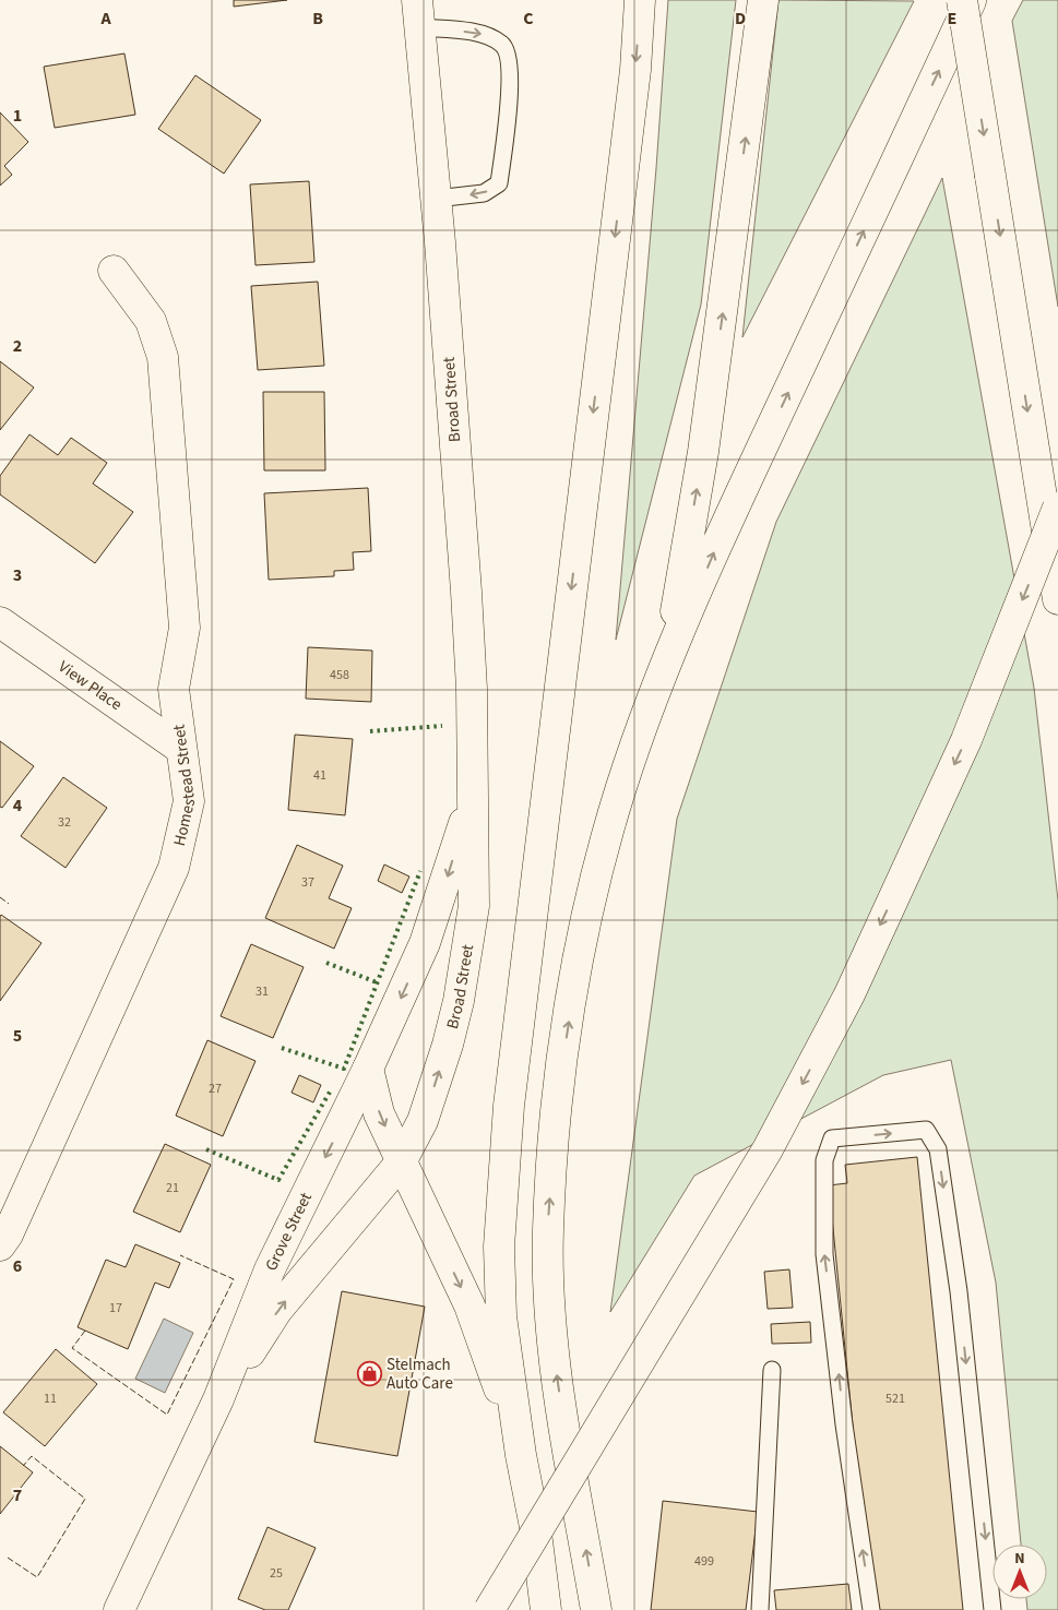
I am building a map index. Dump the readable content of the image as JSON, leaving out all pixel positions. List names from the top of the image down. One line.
{"streets":{"main road":["Broad Street","View Place","Homestead Street","Grove Street"]},"crossings":[["Broad Street","Grove Street"],["View Place","Homestead Street"]],"places":{"shop":["Stelmach Auto Care"]},"house_numbers":["458","41","32","37","31","27","21","17","11","521","499","25"],"north":"top","grid":{"columns":["A","B","C","D","E"],"rows":["1","2","3","4","5","6","7"]}}
